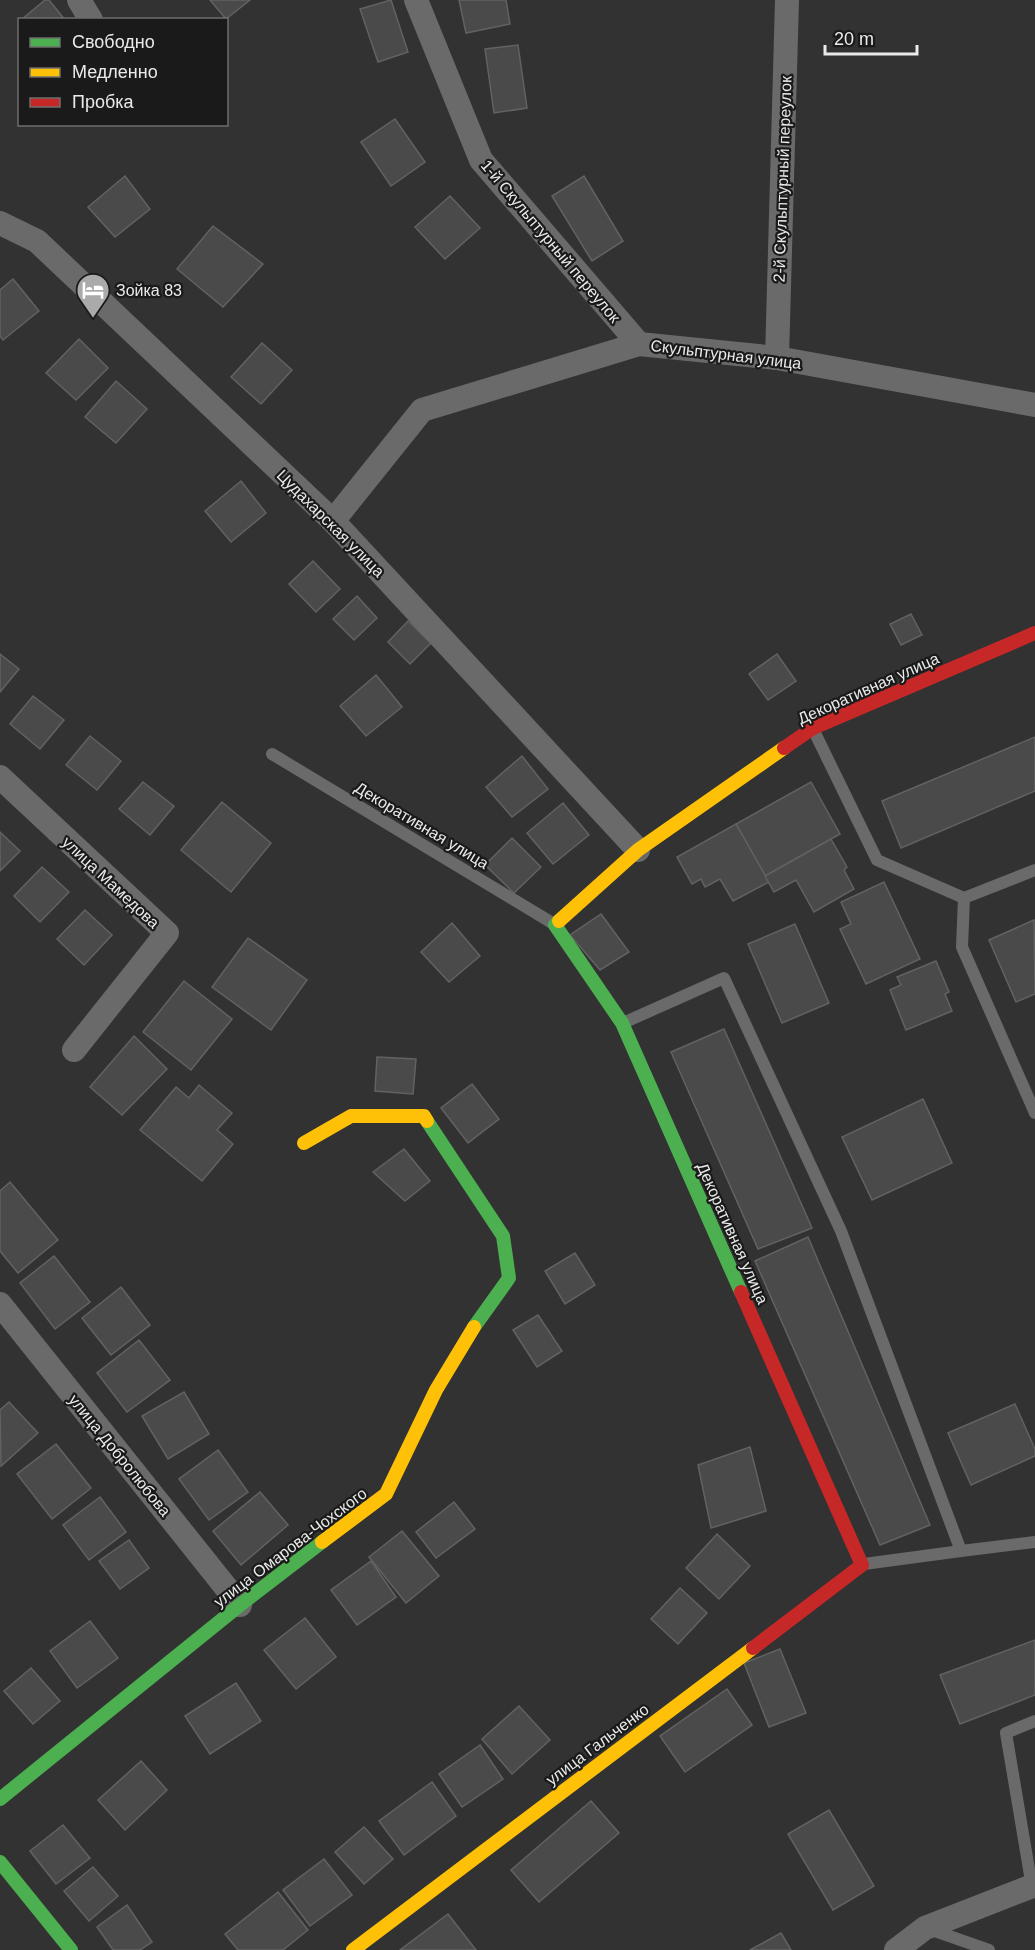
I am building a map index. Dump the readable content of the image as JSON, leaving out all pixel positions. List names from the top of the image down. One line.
{"streets":{"street":["2-й Скульптурный переулок","1-й Скульптурный переулок","Скульптурная улица","Цудахарская улица","Декоративная улица","улица Мамедова","улица Добролюбова","улица Омарова-Чохского","улица Гальченко"]},"crossings":[["2-й Скульптурный переулок","Скульптурная улица"],["1-й Скульптурный переулок","Скульптурная улица"],["Скульптурная улица","Цудахарская улица"],["Цудахарская улица","Декоративная улица"],["Декоративная улица","улица Гальченко"],["улица Добролюбова","улица Омарова-Чохского"]],"places":{"hotel":["Зойка 83"]},"legend":["Свободно","Медленно","Пробка"],"scale_bar":"20 m"}
